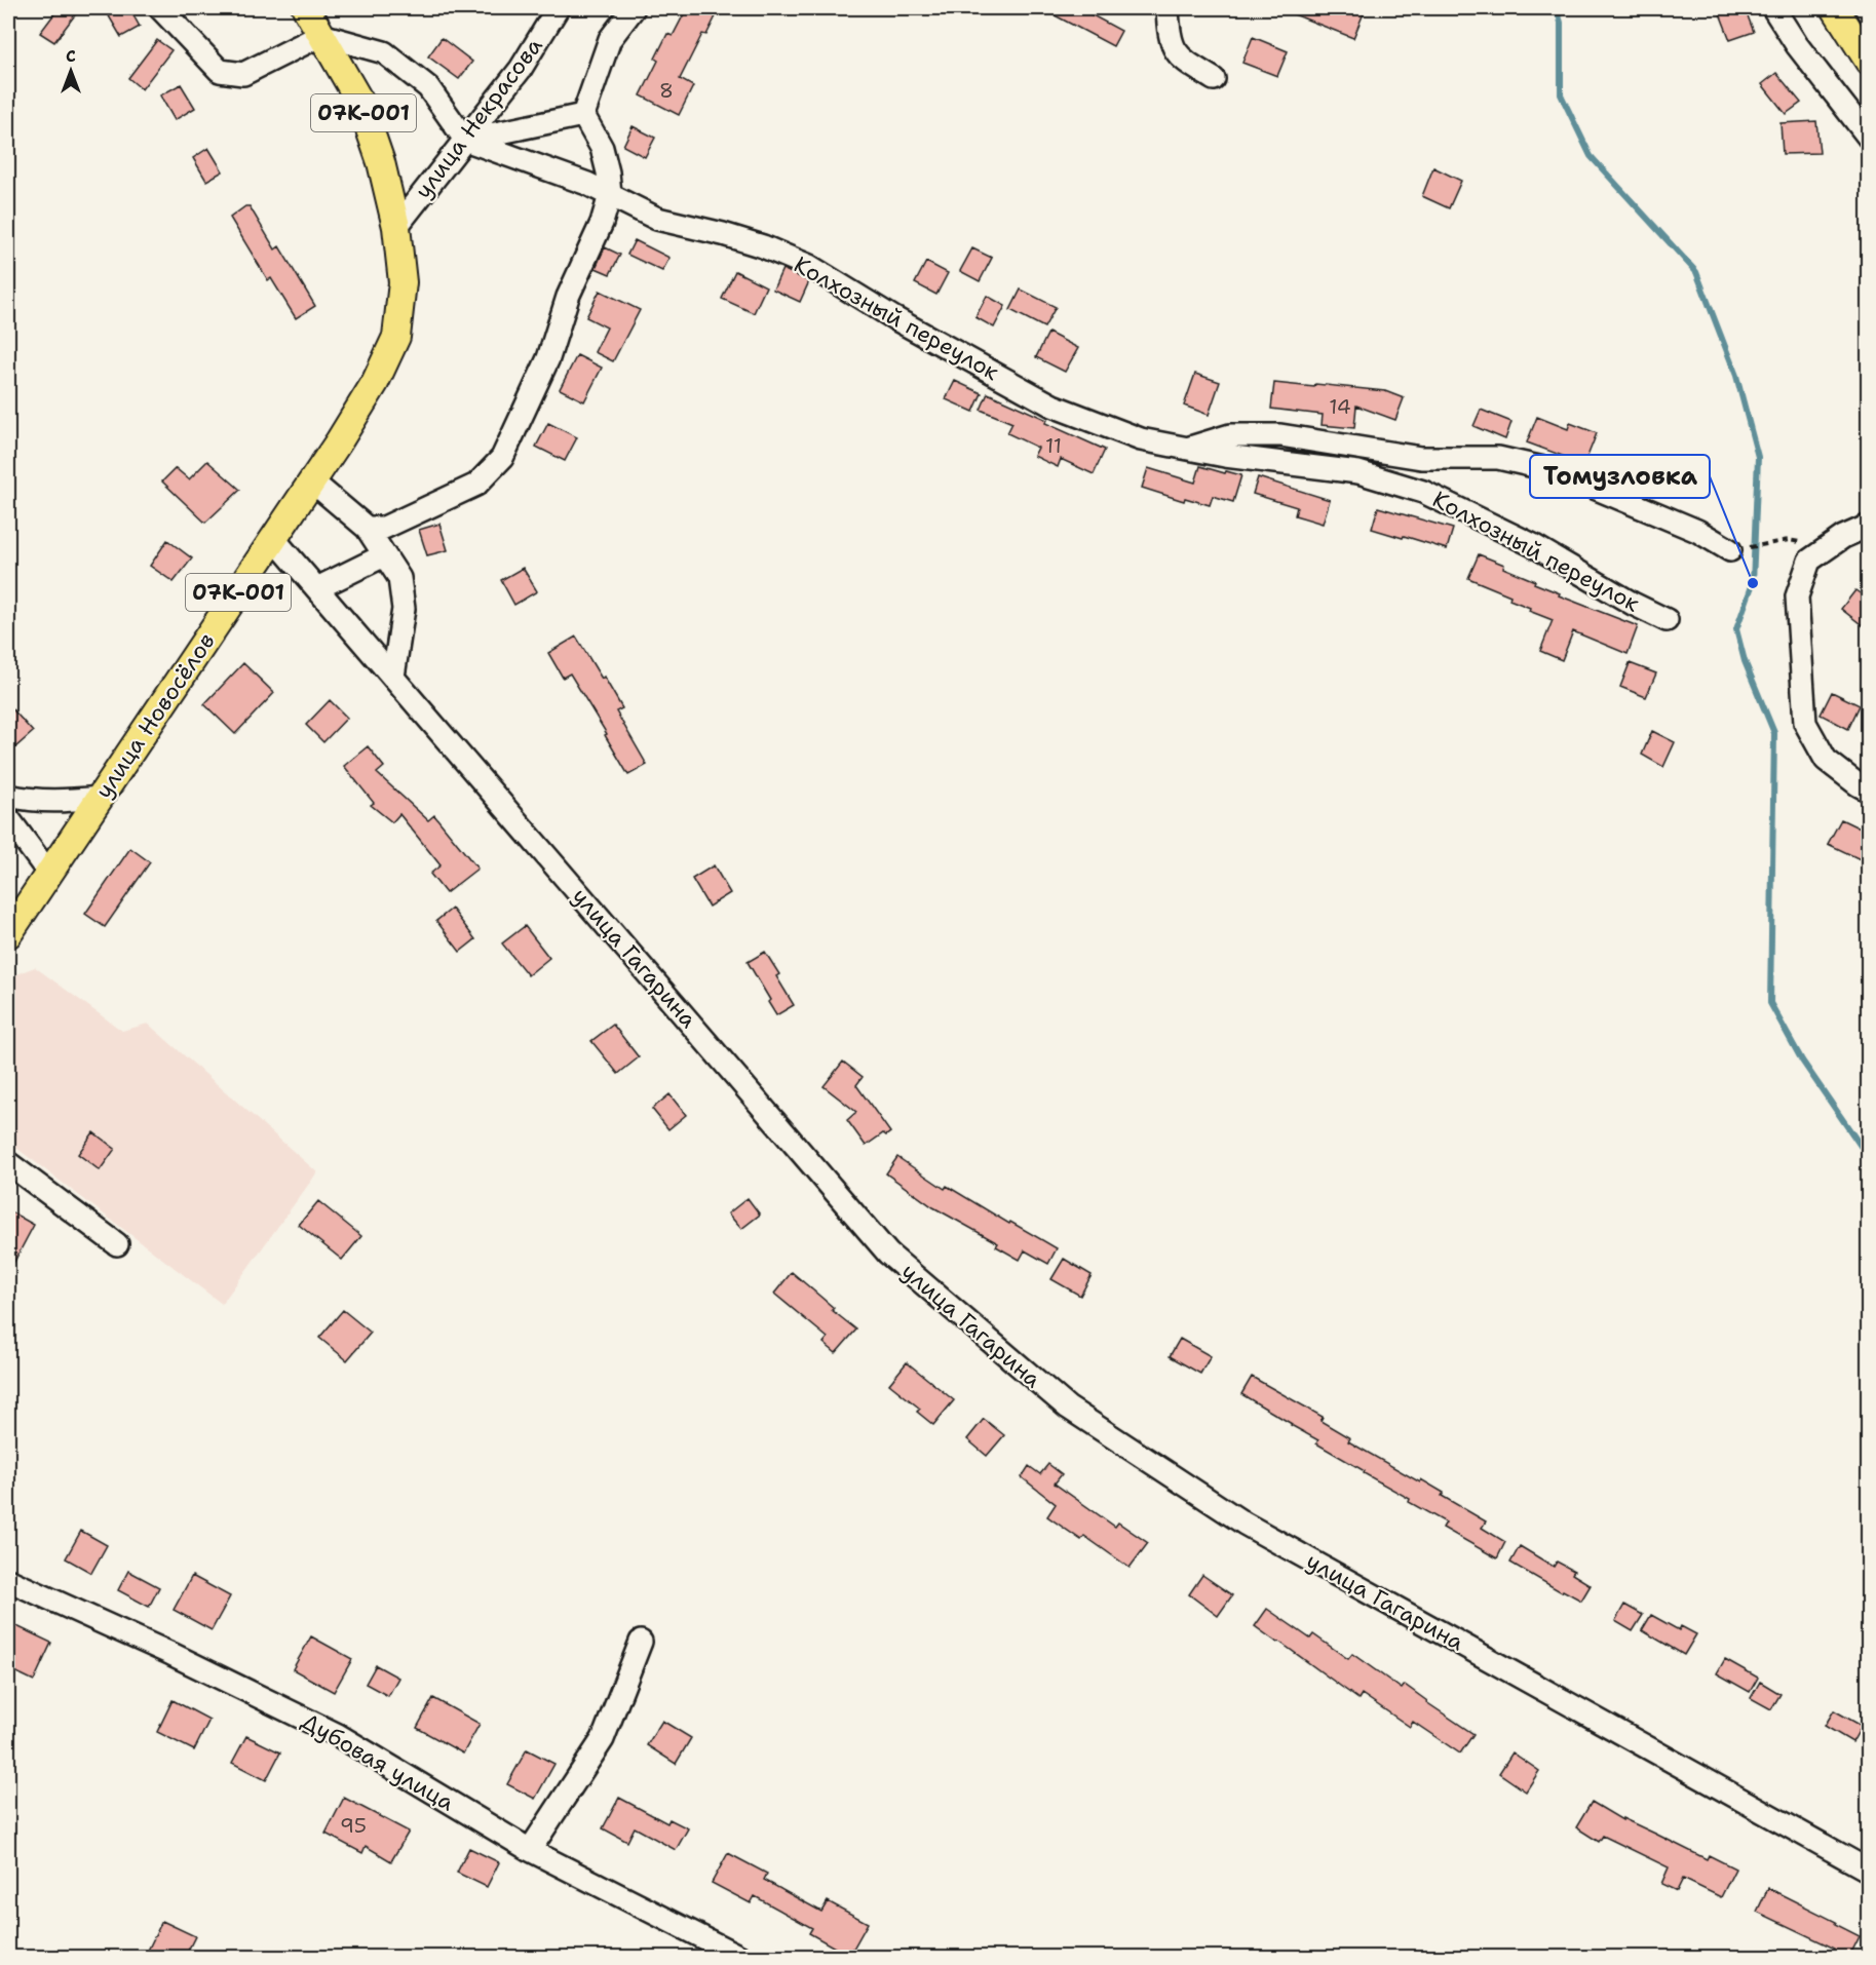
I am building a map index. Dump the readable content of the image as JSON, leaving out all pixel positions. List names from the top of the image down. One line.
{"streets":{"main road":["07К-001","улица Новосёлов"],"street":["улица Некрасова","Колхозный переулок","улица Гагарина","Дубовая улица"]},"crossings":[["07К-001","улица Некрасова"],["07К-001","улица Новосёлов"],["улица Некрасова","Колхозный переулок"],["улица Некрасова","улица Новосёлов"],["улица Новосёлов","улица Гагарина"]],"places":["Томузловка"],"house_numbers":["8","14","11","95"],"north":"top"}
